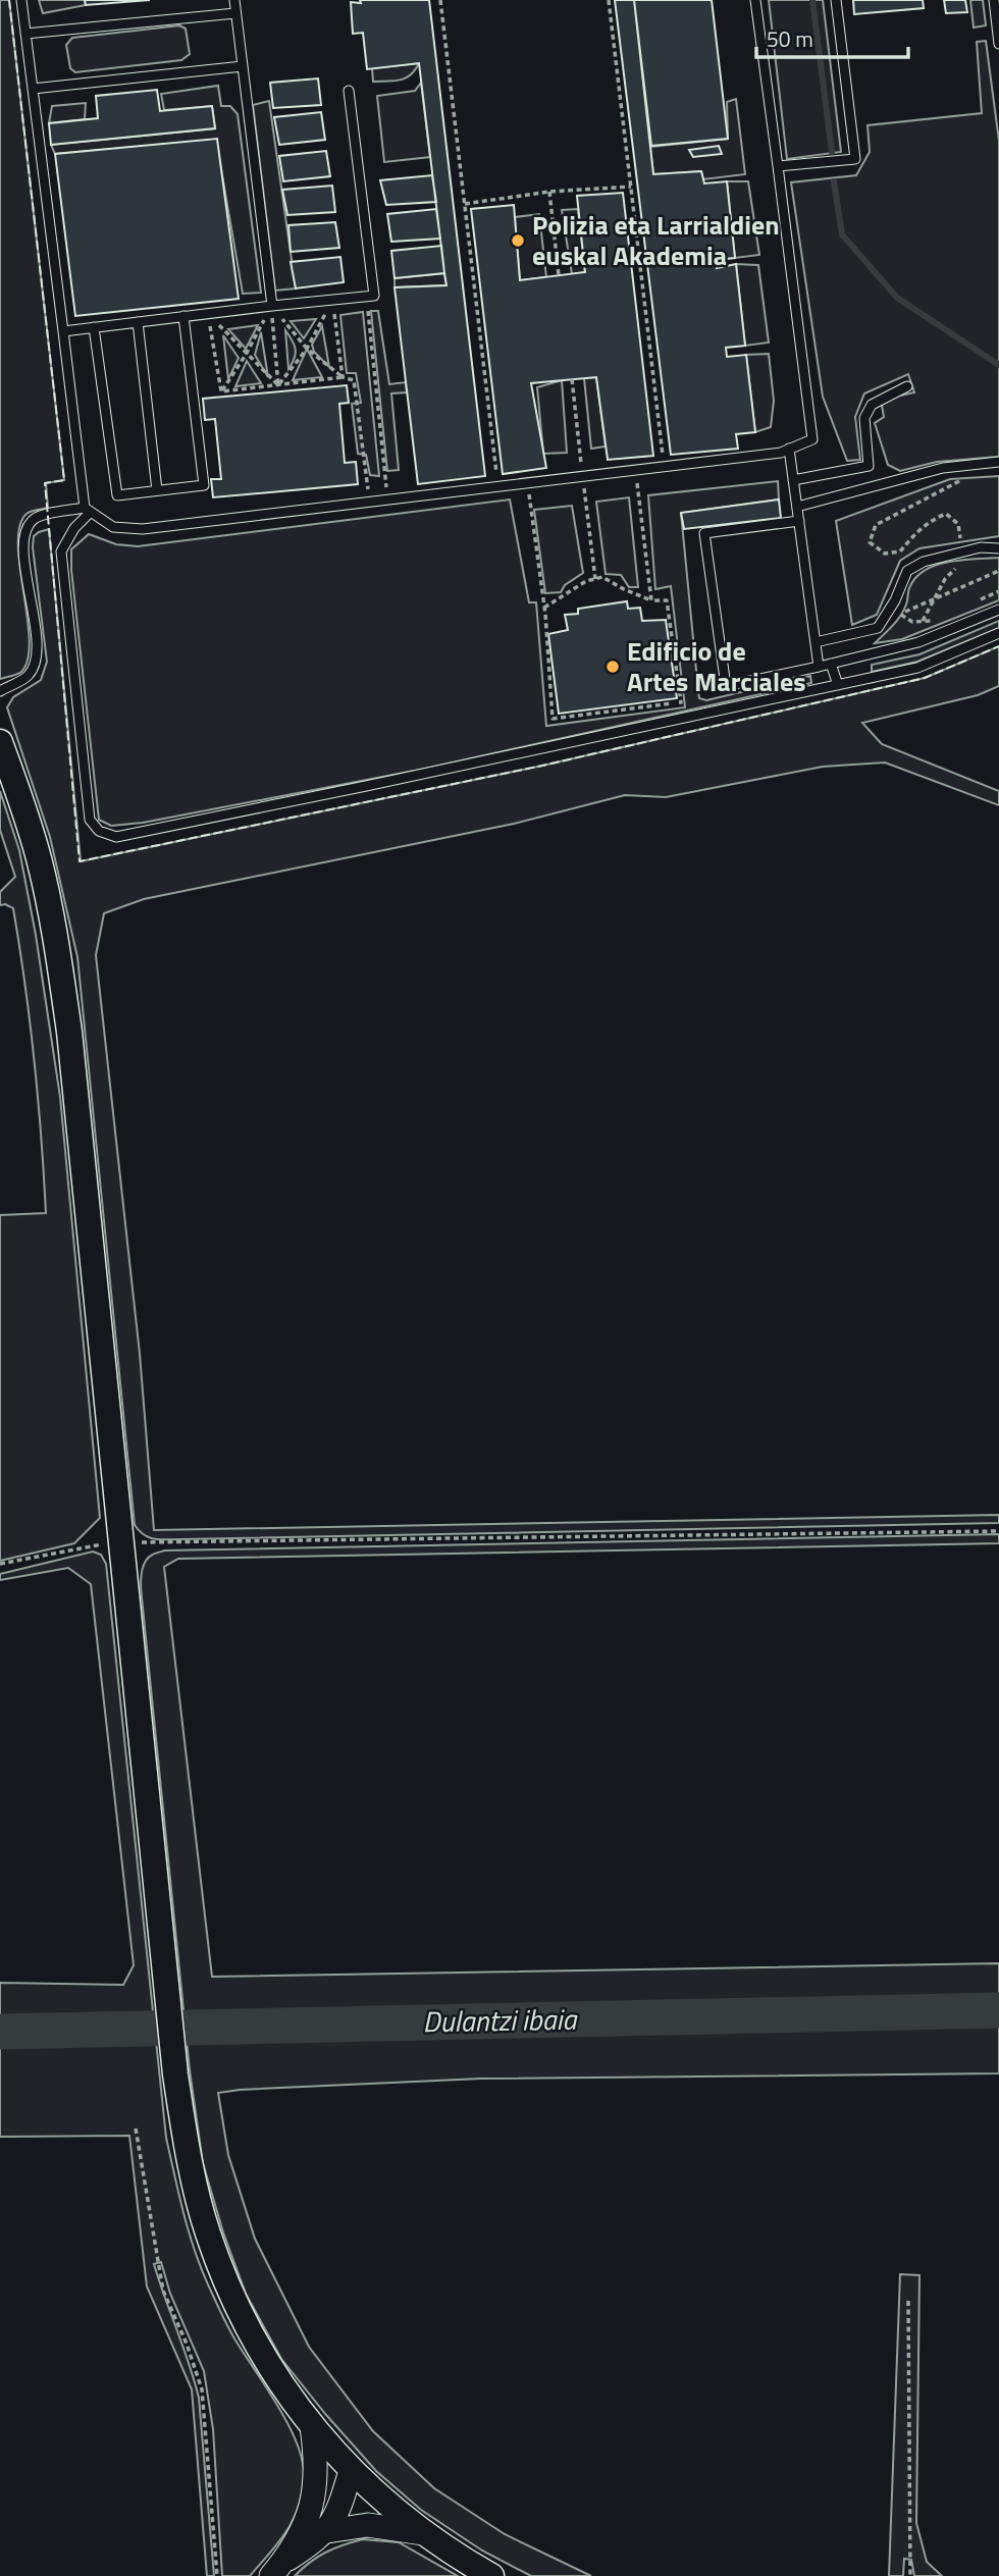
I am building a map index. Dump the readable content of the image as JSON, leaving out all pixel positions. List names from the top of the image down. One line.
{"water":["Dulantzi ibaia"],"places":["Polizia eta Larrialdien euskal Akademia","Edificio de Artes Marciales"],"scale_bar":"50 m"}
